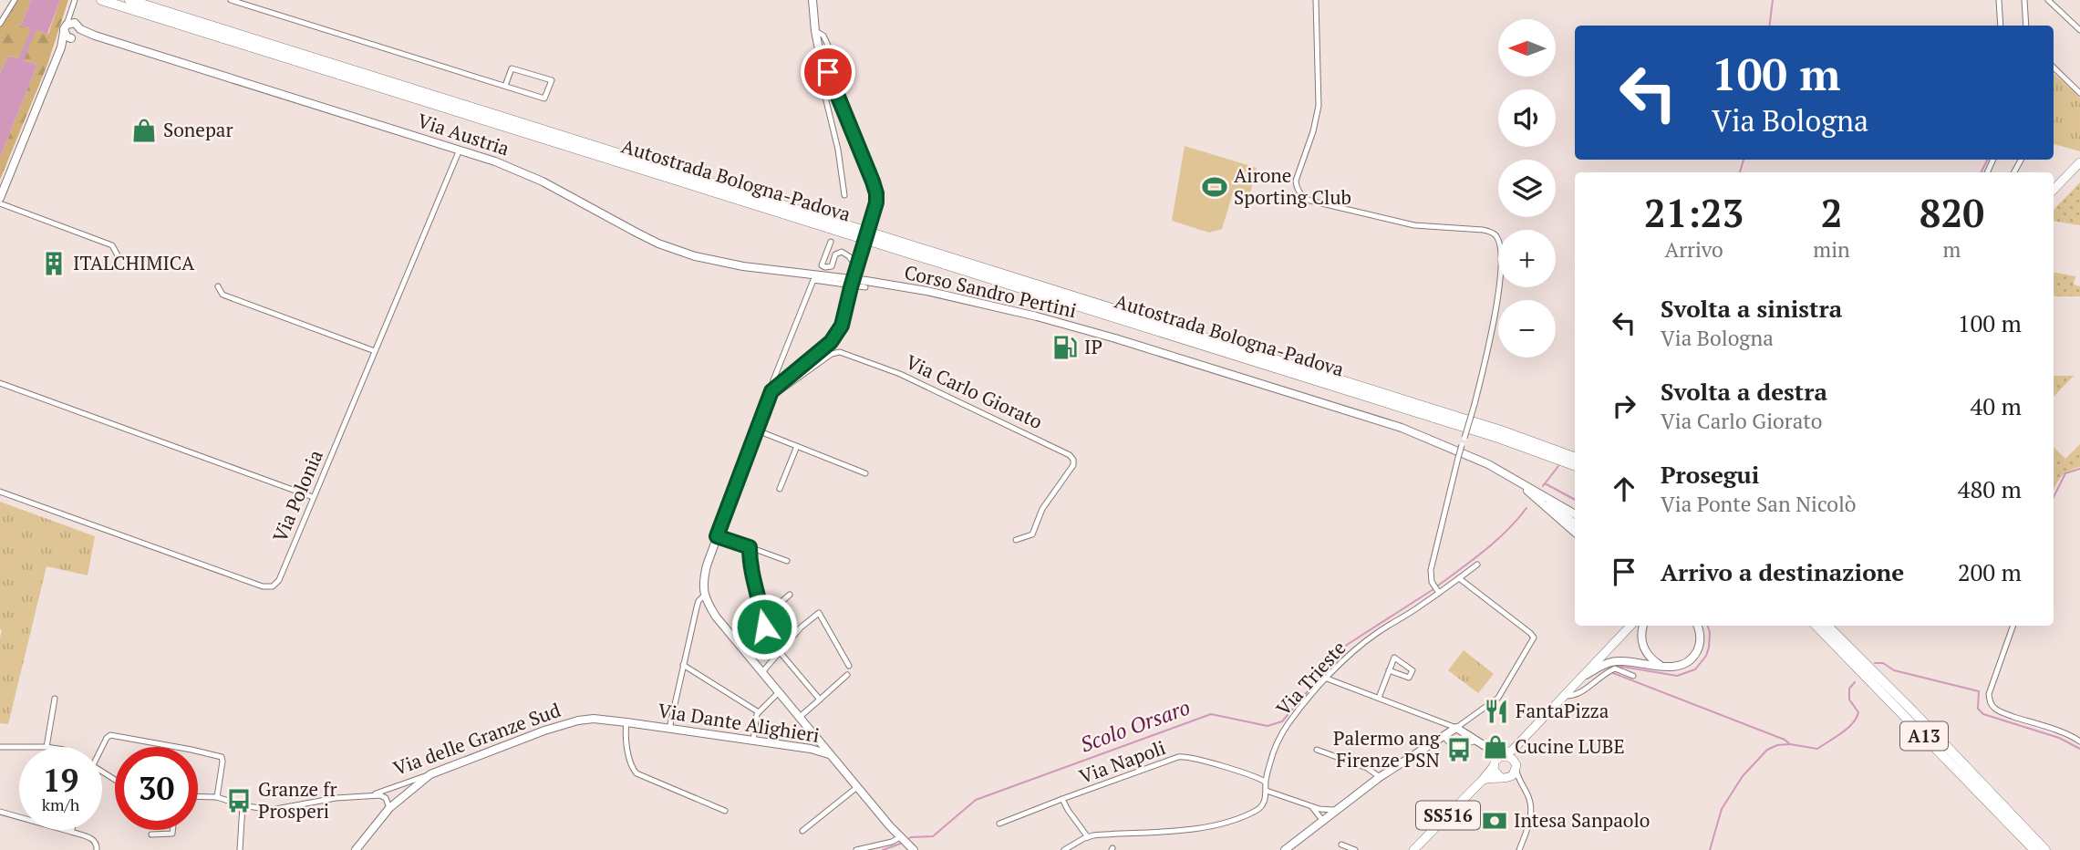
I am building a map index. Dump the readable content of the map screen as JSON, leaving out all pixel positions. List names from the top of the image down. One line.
{"streets":{"highway":["Autostrada Bologna-Padova","A13"],"main road":["SS516"],"street":["Via Austria","Corso Sandro Pertini","Via Carlo Giorato","Via Polonia","Via Trieste","Via Dante Alighieri","Via delle Granze Sud","Via Napoli"]},"crossings":[["Via Austria","Corso Sandro Pertini"],["Via Austria","Via Polonia"],["Via Trieste","Via Napoli"],["Via Dante Alighieri","Via delle Granze Sud"]],"water":["Scolo Orsaro"],"places":{"shop":["Sonepar","Cucine LUBE"],"sports":["Airone Sporting Club"],"building":["ITALCHIMICA"],"fuel station":["IP"],"restaurant":["FantaPizza"],"bus stop":["Palermo ang Firenze PSN","Granze fr Prosperi"],"bank":["Intesa Sanpaolo"]},"north":"left","page":{"map_buttons":["+","−"],"turn":["100 m","Via Bologna"],"eta":["21:23","Arrivo","2","min","820","m"],"list":[{"name":"Svolta a sinistra","note":"Via Bologna","value":"100 m"},{"name":"Svolta a destra","note":"Via Carlo Giorato","value":"40 m"},{"name":"Prosegui","note":"Via Ponte San Nicolò","value":"480 m"},{"name":"Arrivo a destinazione","value":"200 m"}],"speed":"19 km/h","limit":"30"}}
